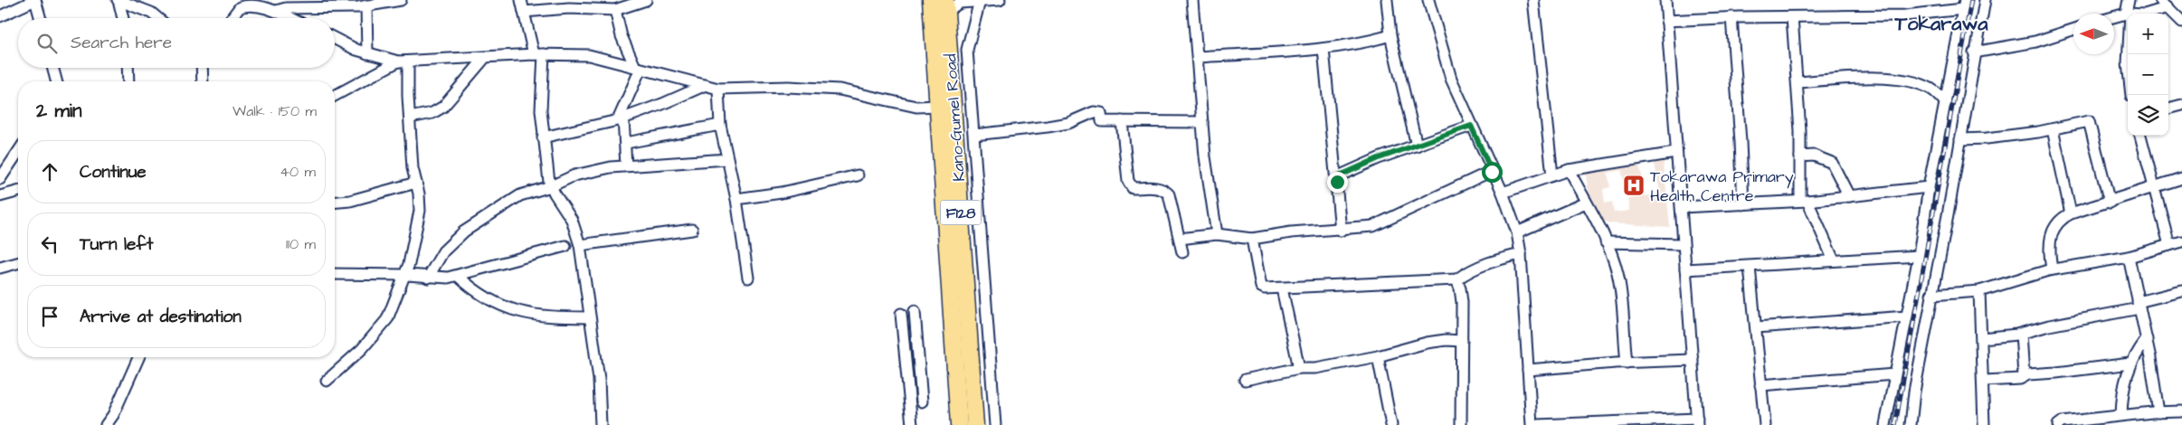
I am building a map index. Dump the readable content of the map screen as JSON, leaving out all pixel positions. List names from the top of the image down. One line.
{"streets":{"main road":["Kano-Gumel Road","F128"]},"districts":["Tokarawa"],"places":{"hospital":["Tokarawa Primary Health Centre"]},"north":"left","page":{"map_buttons":["+","−"],"search":"Search here","heading":["2 min","Walk · 150 m"],"list":[["Continue","40 m"],["Turn left","110 m"],"Arrive at destination"]}}
